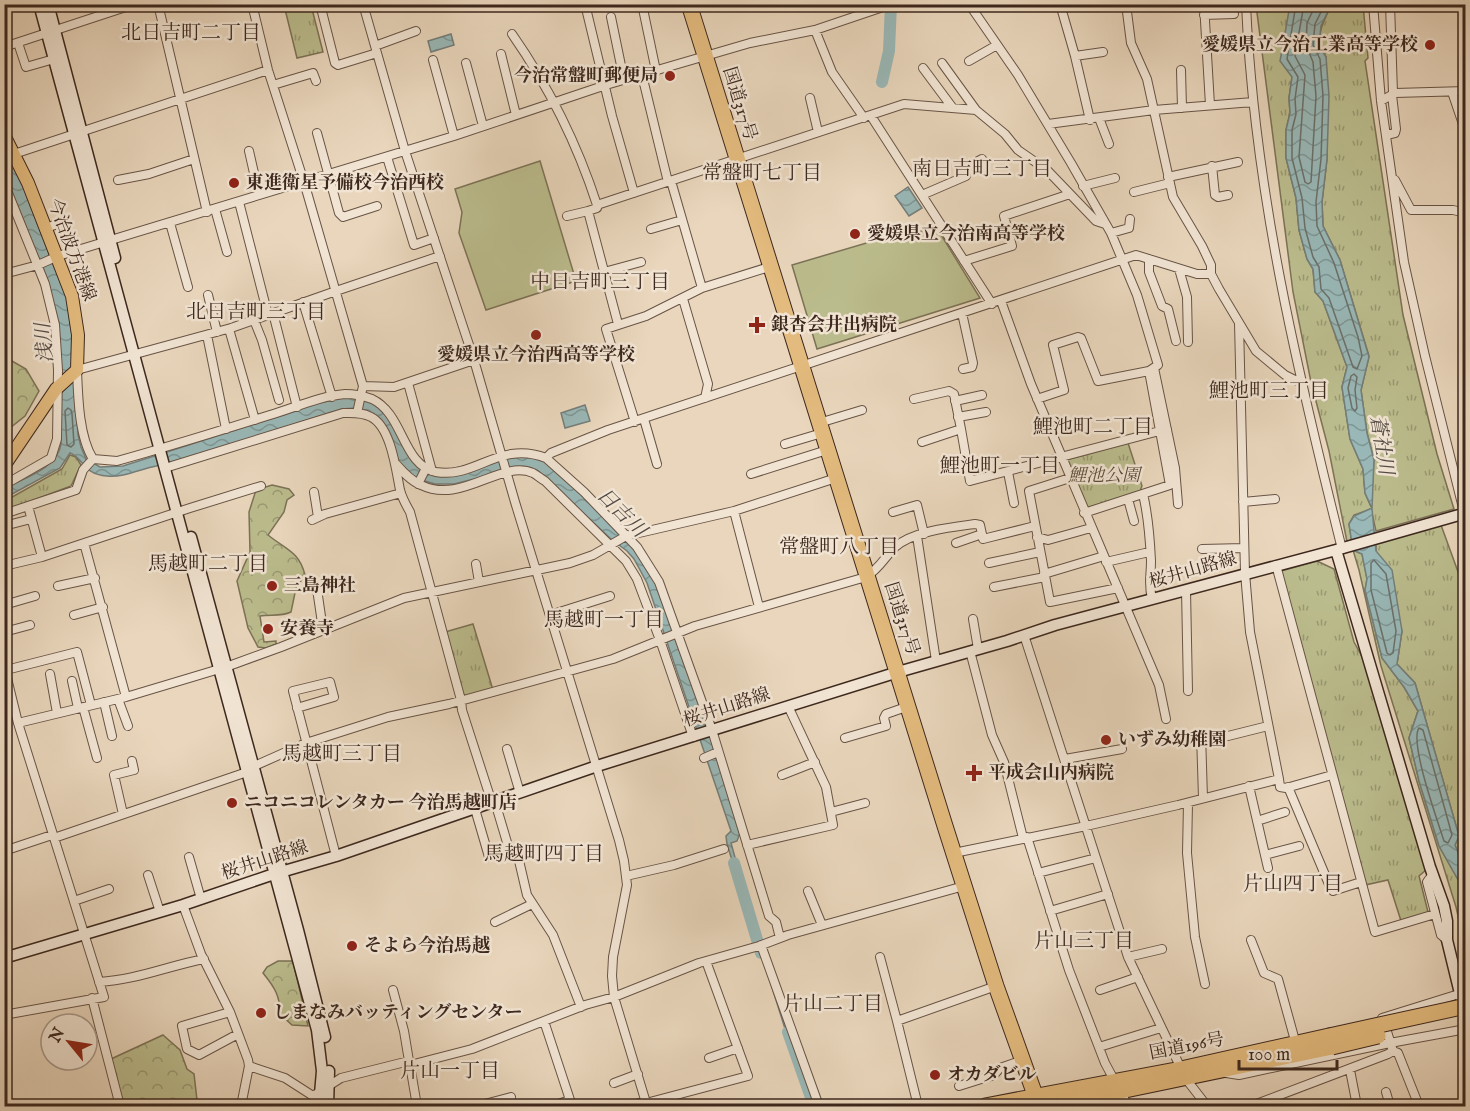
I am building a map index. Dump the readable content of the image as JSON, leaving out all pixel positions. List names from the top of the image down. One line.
{"streets":{"highway":["国道317号","国道196号"],"main road":["今治波方港線"],"street":["桜井山路線"]},"crossings":[["国道317号","桜井山路線"],["国道317号","国道196号"]],"districts":["北日吉町二丁目","南日吉町三丁目","常盤町七丁目","中日吉町三丁目","北日吉町三丁目","鯉池町三丁目","鯉池町二丁目","鯉池町一丁目","常盤町八丁目","馬越町二丁目","馬越町一丁目","馬越町三丁目","馬越町四丁目","片山四丁目","片山三丁目","片山二丁目","片山一丁目"],"water":["浅川","蒼社川","日吉川"],"parks":["鯉池公園"],"places":{"other":["愛媛県立今治工業高等学校","今治常盤町郵便局","東進衛星予備校今治西校","愛媛県立今治南高等学校","愛媛県立今治西高等学校","三島神社","安養寺","いずみ幼稚園","ニコニコレンタカー 今治馬越町店","そよら今治馬越","しまなみバッティングセンター","オカダビル"],"health":["銀杏会井出病院","平成会山内病院"]},"scale_bar":"100 m","north":"top left"}
